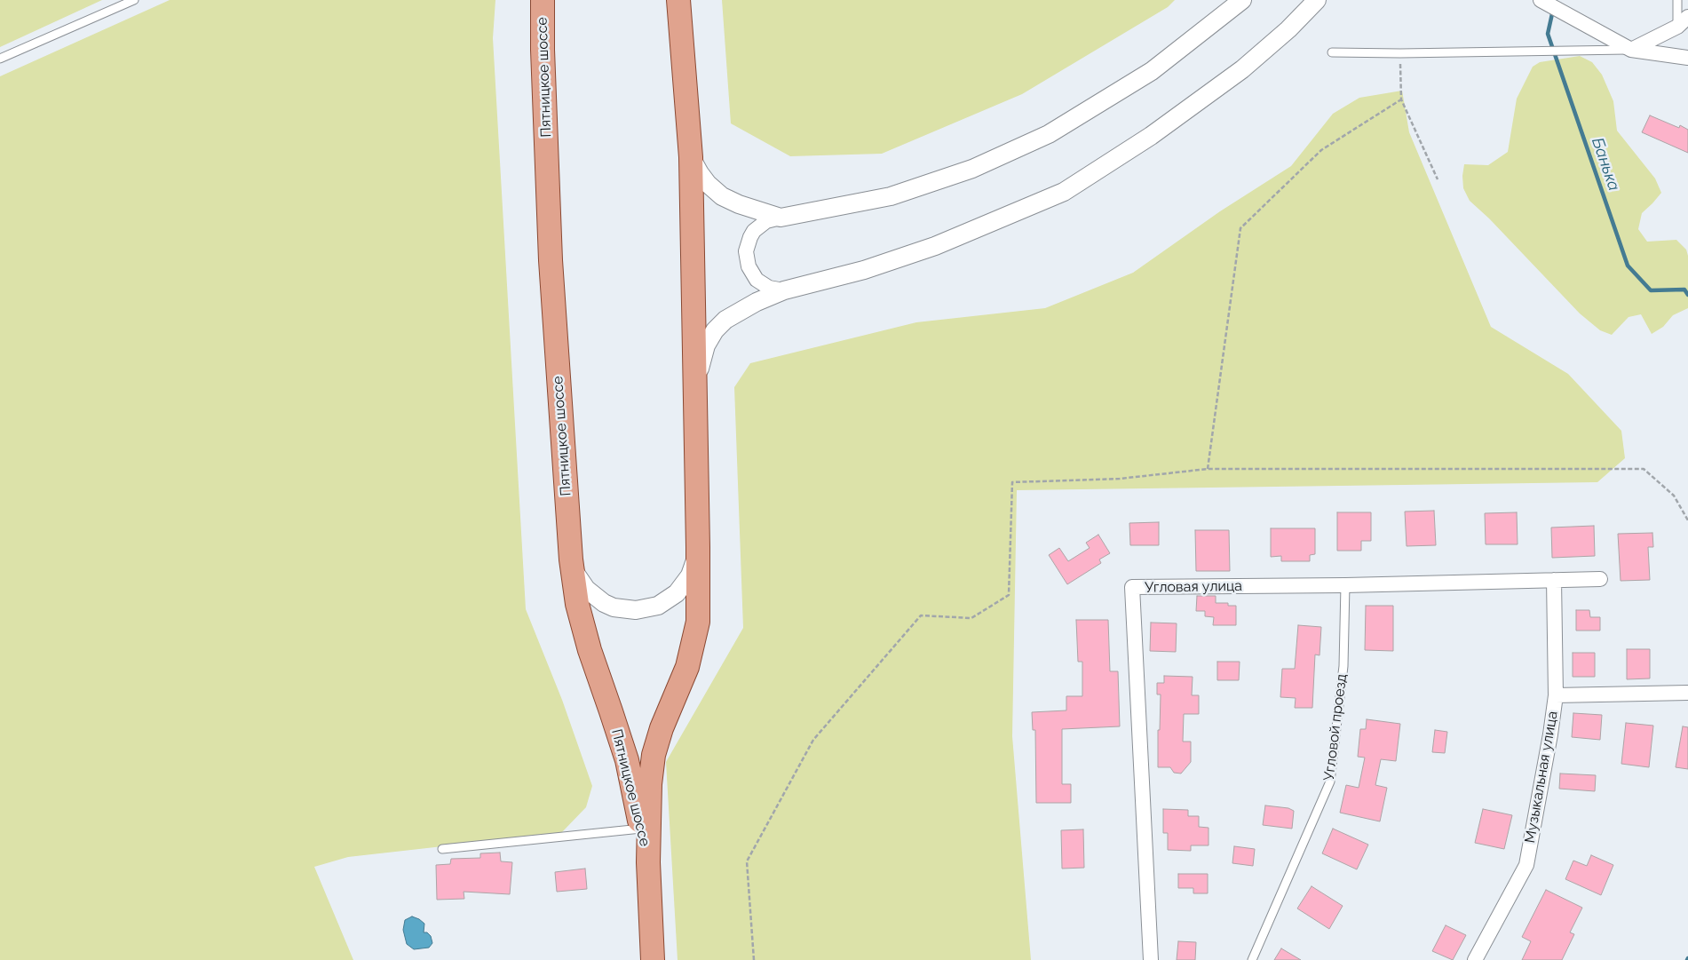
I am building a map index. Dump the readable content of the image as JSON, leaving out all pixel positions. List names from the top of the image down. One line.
{"streets":{"main road":["Пятницкое шоссе"],"street":["Угловая улица","Музыкальная улица"],"lane":["Угловой проезд"]},"crossings":[["Угловая улица","Угловой проезд"],["Угловая улица","Музыкальная улица"]],"water":["Банька"]}
